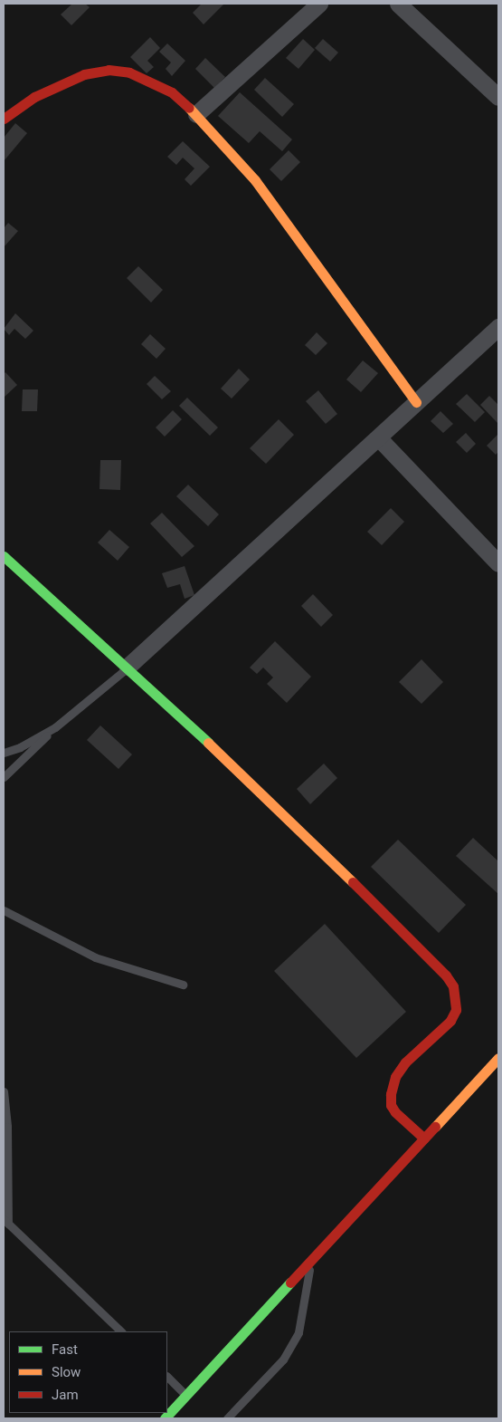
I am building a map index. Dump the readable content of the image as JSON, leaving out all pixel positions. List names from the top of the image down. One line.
{"legend":["Fast","Slow","Jam"]}
